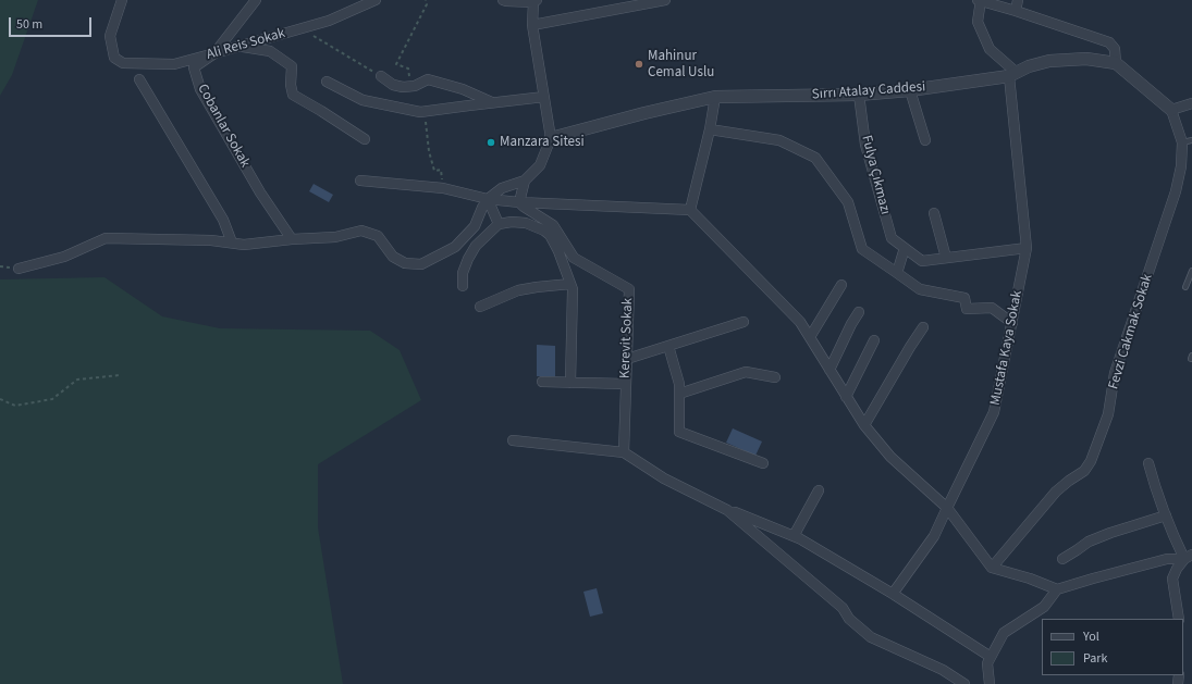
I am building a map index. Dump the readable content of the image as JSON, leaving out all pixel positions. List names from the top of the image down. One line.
{"streets":{"street":["Ali Reis Sokak","Sırrı Atalay Caddesi","Cobanlar Sokak","Fulya Çıkmazı","Fevzi Cakmak Sokak","Kerevit Sokak","Mustafa Kaya Sokak"]},"crossings":[["Ali Reis Sokak","Cobanlar Sokak"],["Sırrı Atalay Caddesi","Fulya Çıkmazı"],["Sırrı Atalay Caddesi","Mustafa Kaya Sokak"],["Fulya Çıkmazı","Mustafa Kaya Sokak"]],"places":["Mahinur Cemal Uslu","Manzara Sitesi"],"legend":["Yol","Park"],"scale_bar":"50 m"}
